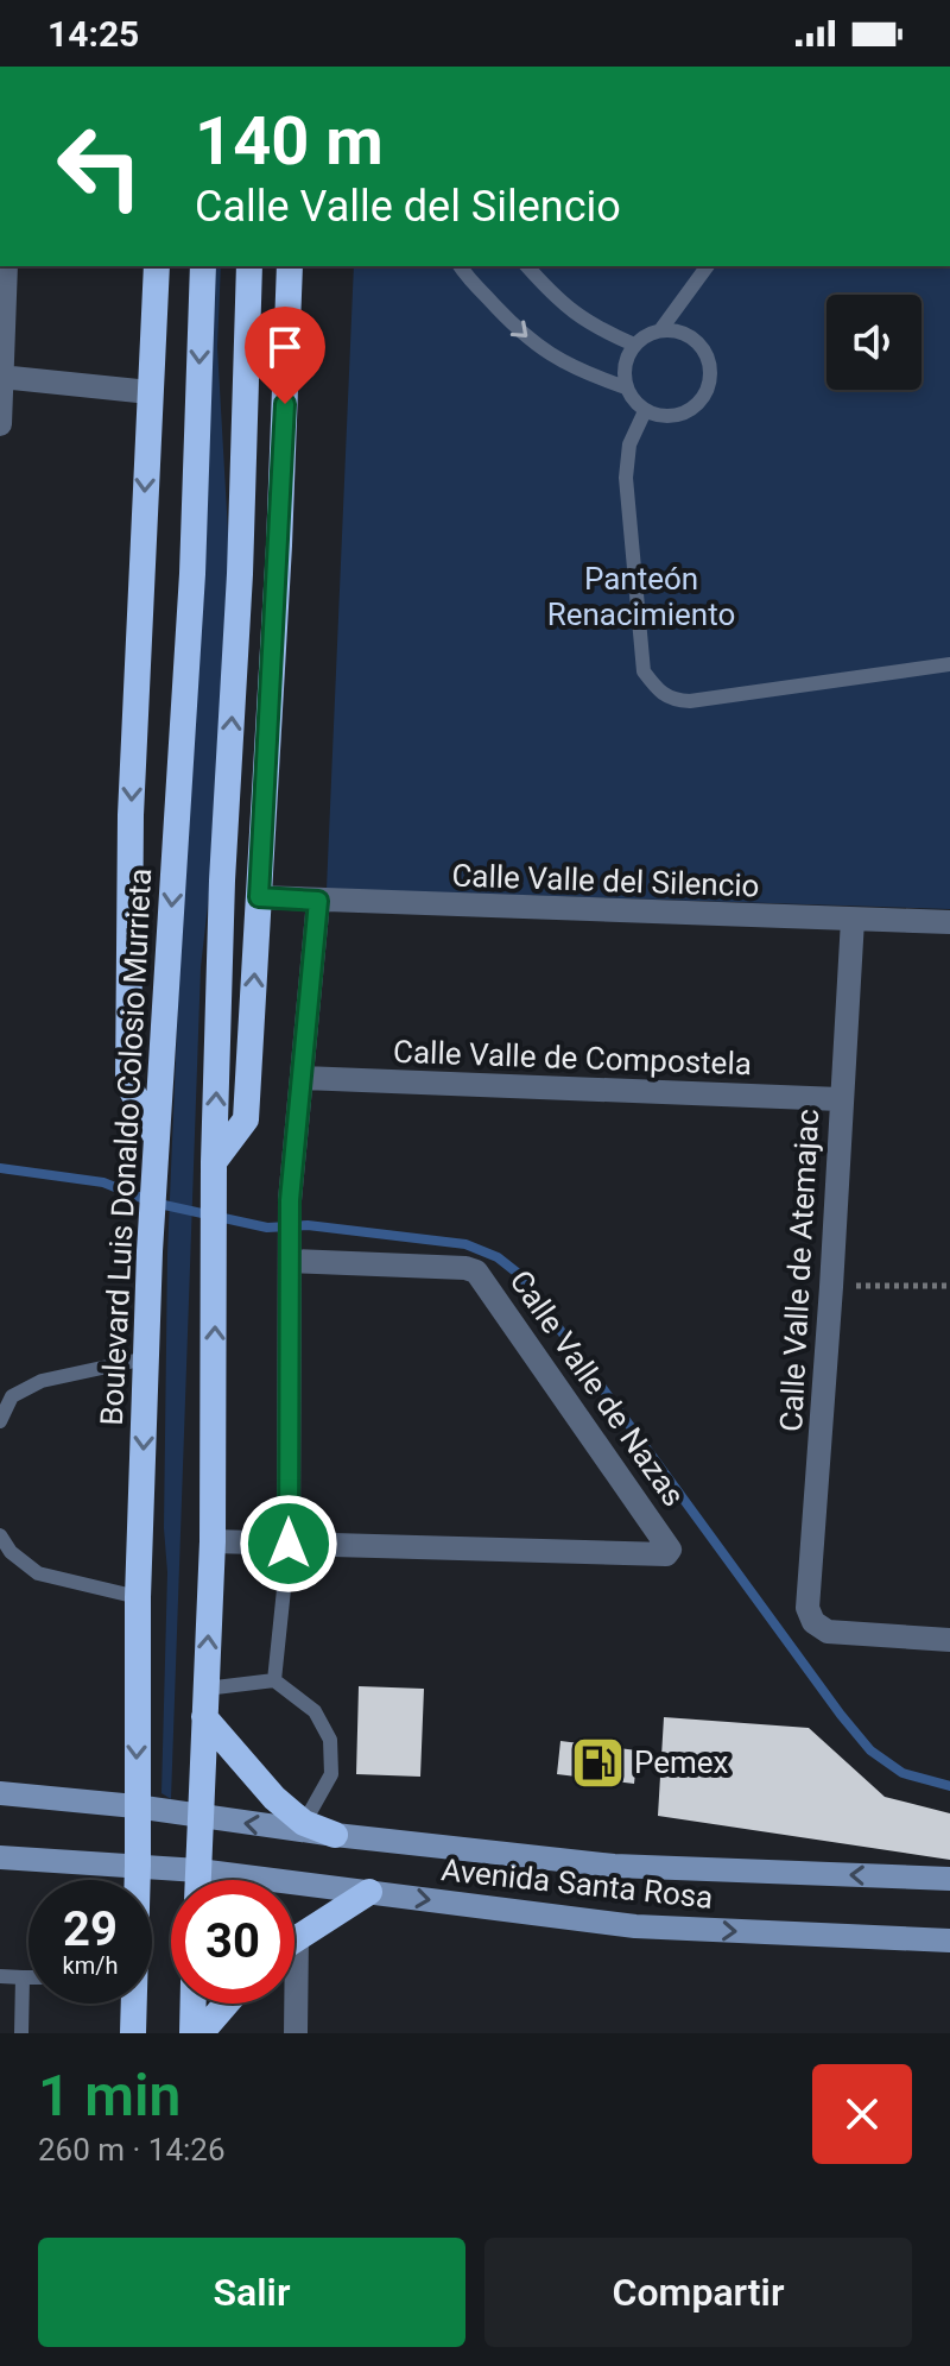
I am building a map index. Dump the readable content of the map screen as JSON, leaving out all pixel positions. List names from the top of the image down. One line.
{"streets":{"highway":["Boulevard Luis Donaldo Colosio Murrieta"],"main road":["Avenida Santa Rosa"],"street":["Calle Valle del Silencio","Calle Valle de Compostela","Calle Valle de Atemajac","Calle Valle de Nazas"]},"crossings":[["Calle Valle del Silencio","Calle Valle de Atemajac"],["Calle Valle de Compostela","Calle Valle de Atemajac"],["Boulevard Luis Donaldo Colosio Murrieta","Avenida Santa Rosa"]],"parks":["Panteón Renacimiento"],"places":{"fuel station":["Pemex"]},"page":{"status":"14:25","turn":["140 m","Calle Valle del Silencio"],"speed":"29 km/h","limit":"30","heading":["1 min","260 m · 14:26"],"buttons":["Salir","Compartir"]}}
